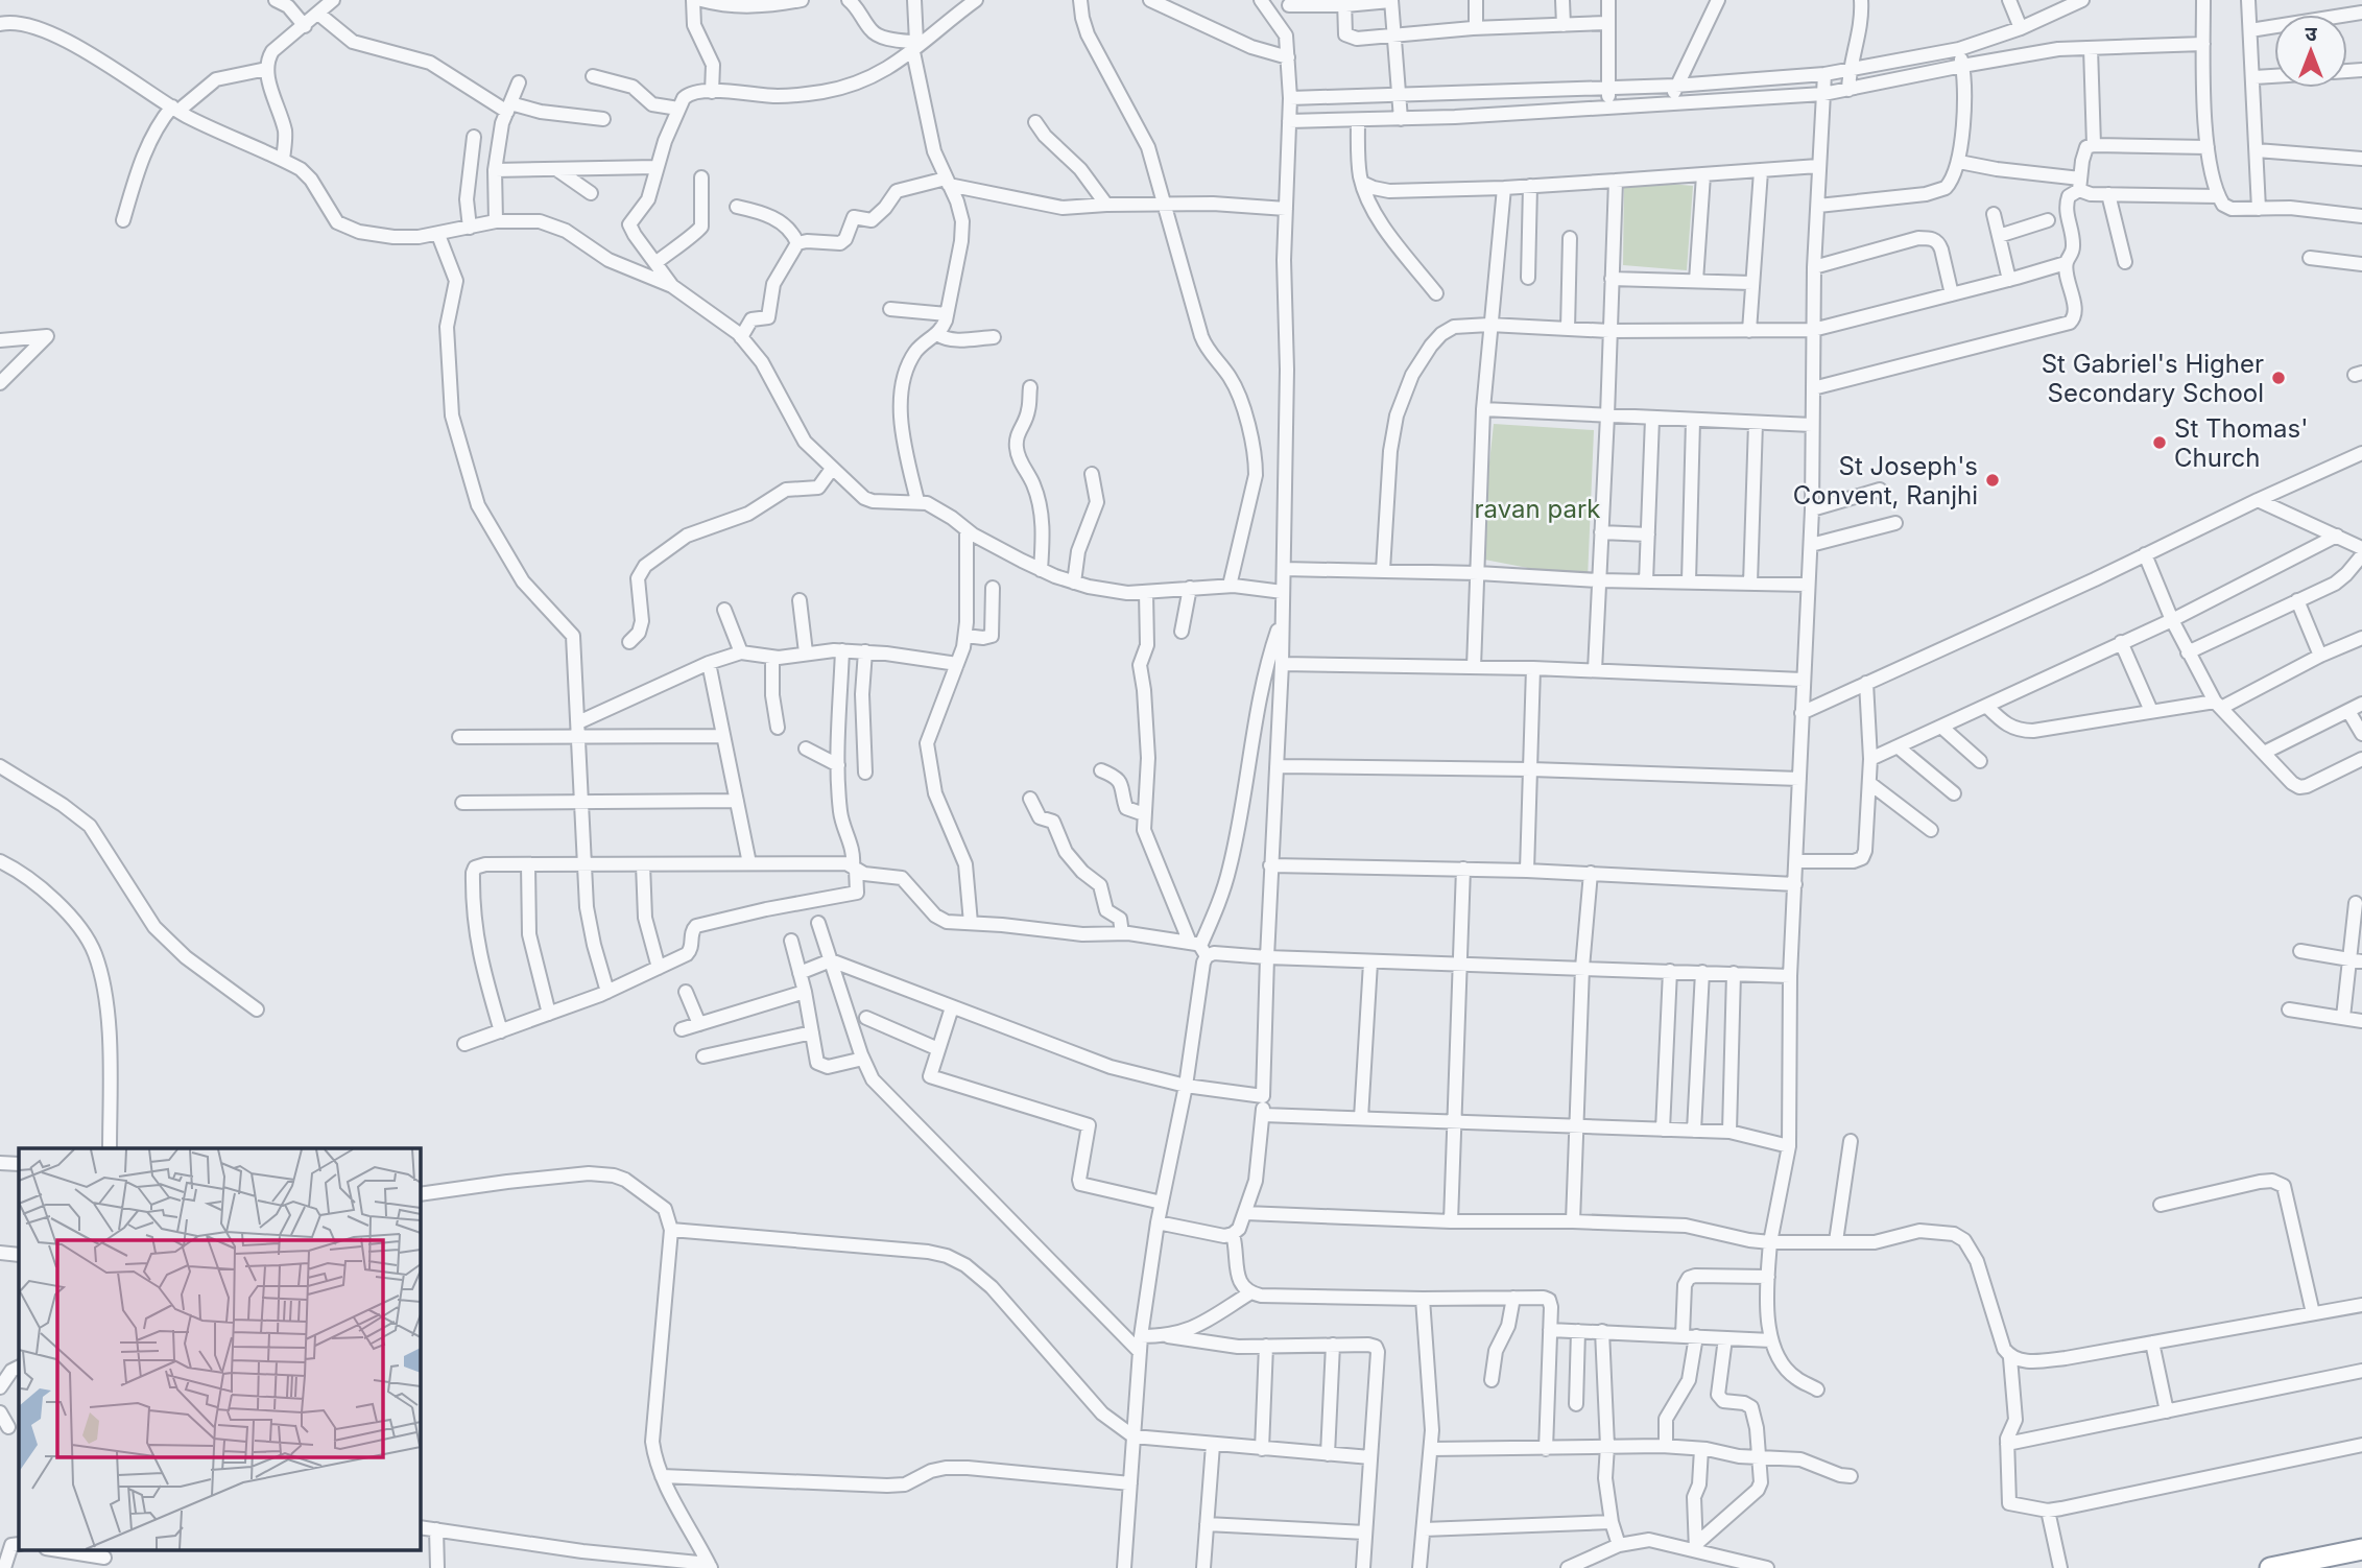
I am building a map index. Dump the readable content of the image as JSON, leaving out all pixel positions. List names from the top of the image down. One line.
{"parks":["ravan park"],"places":["St Gabriel's Higher Secondary School","St Thomas' Church","St Joseph's Convent, Ranjhi"],"north":"top"}
